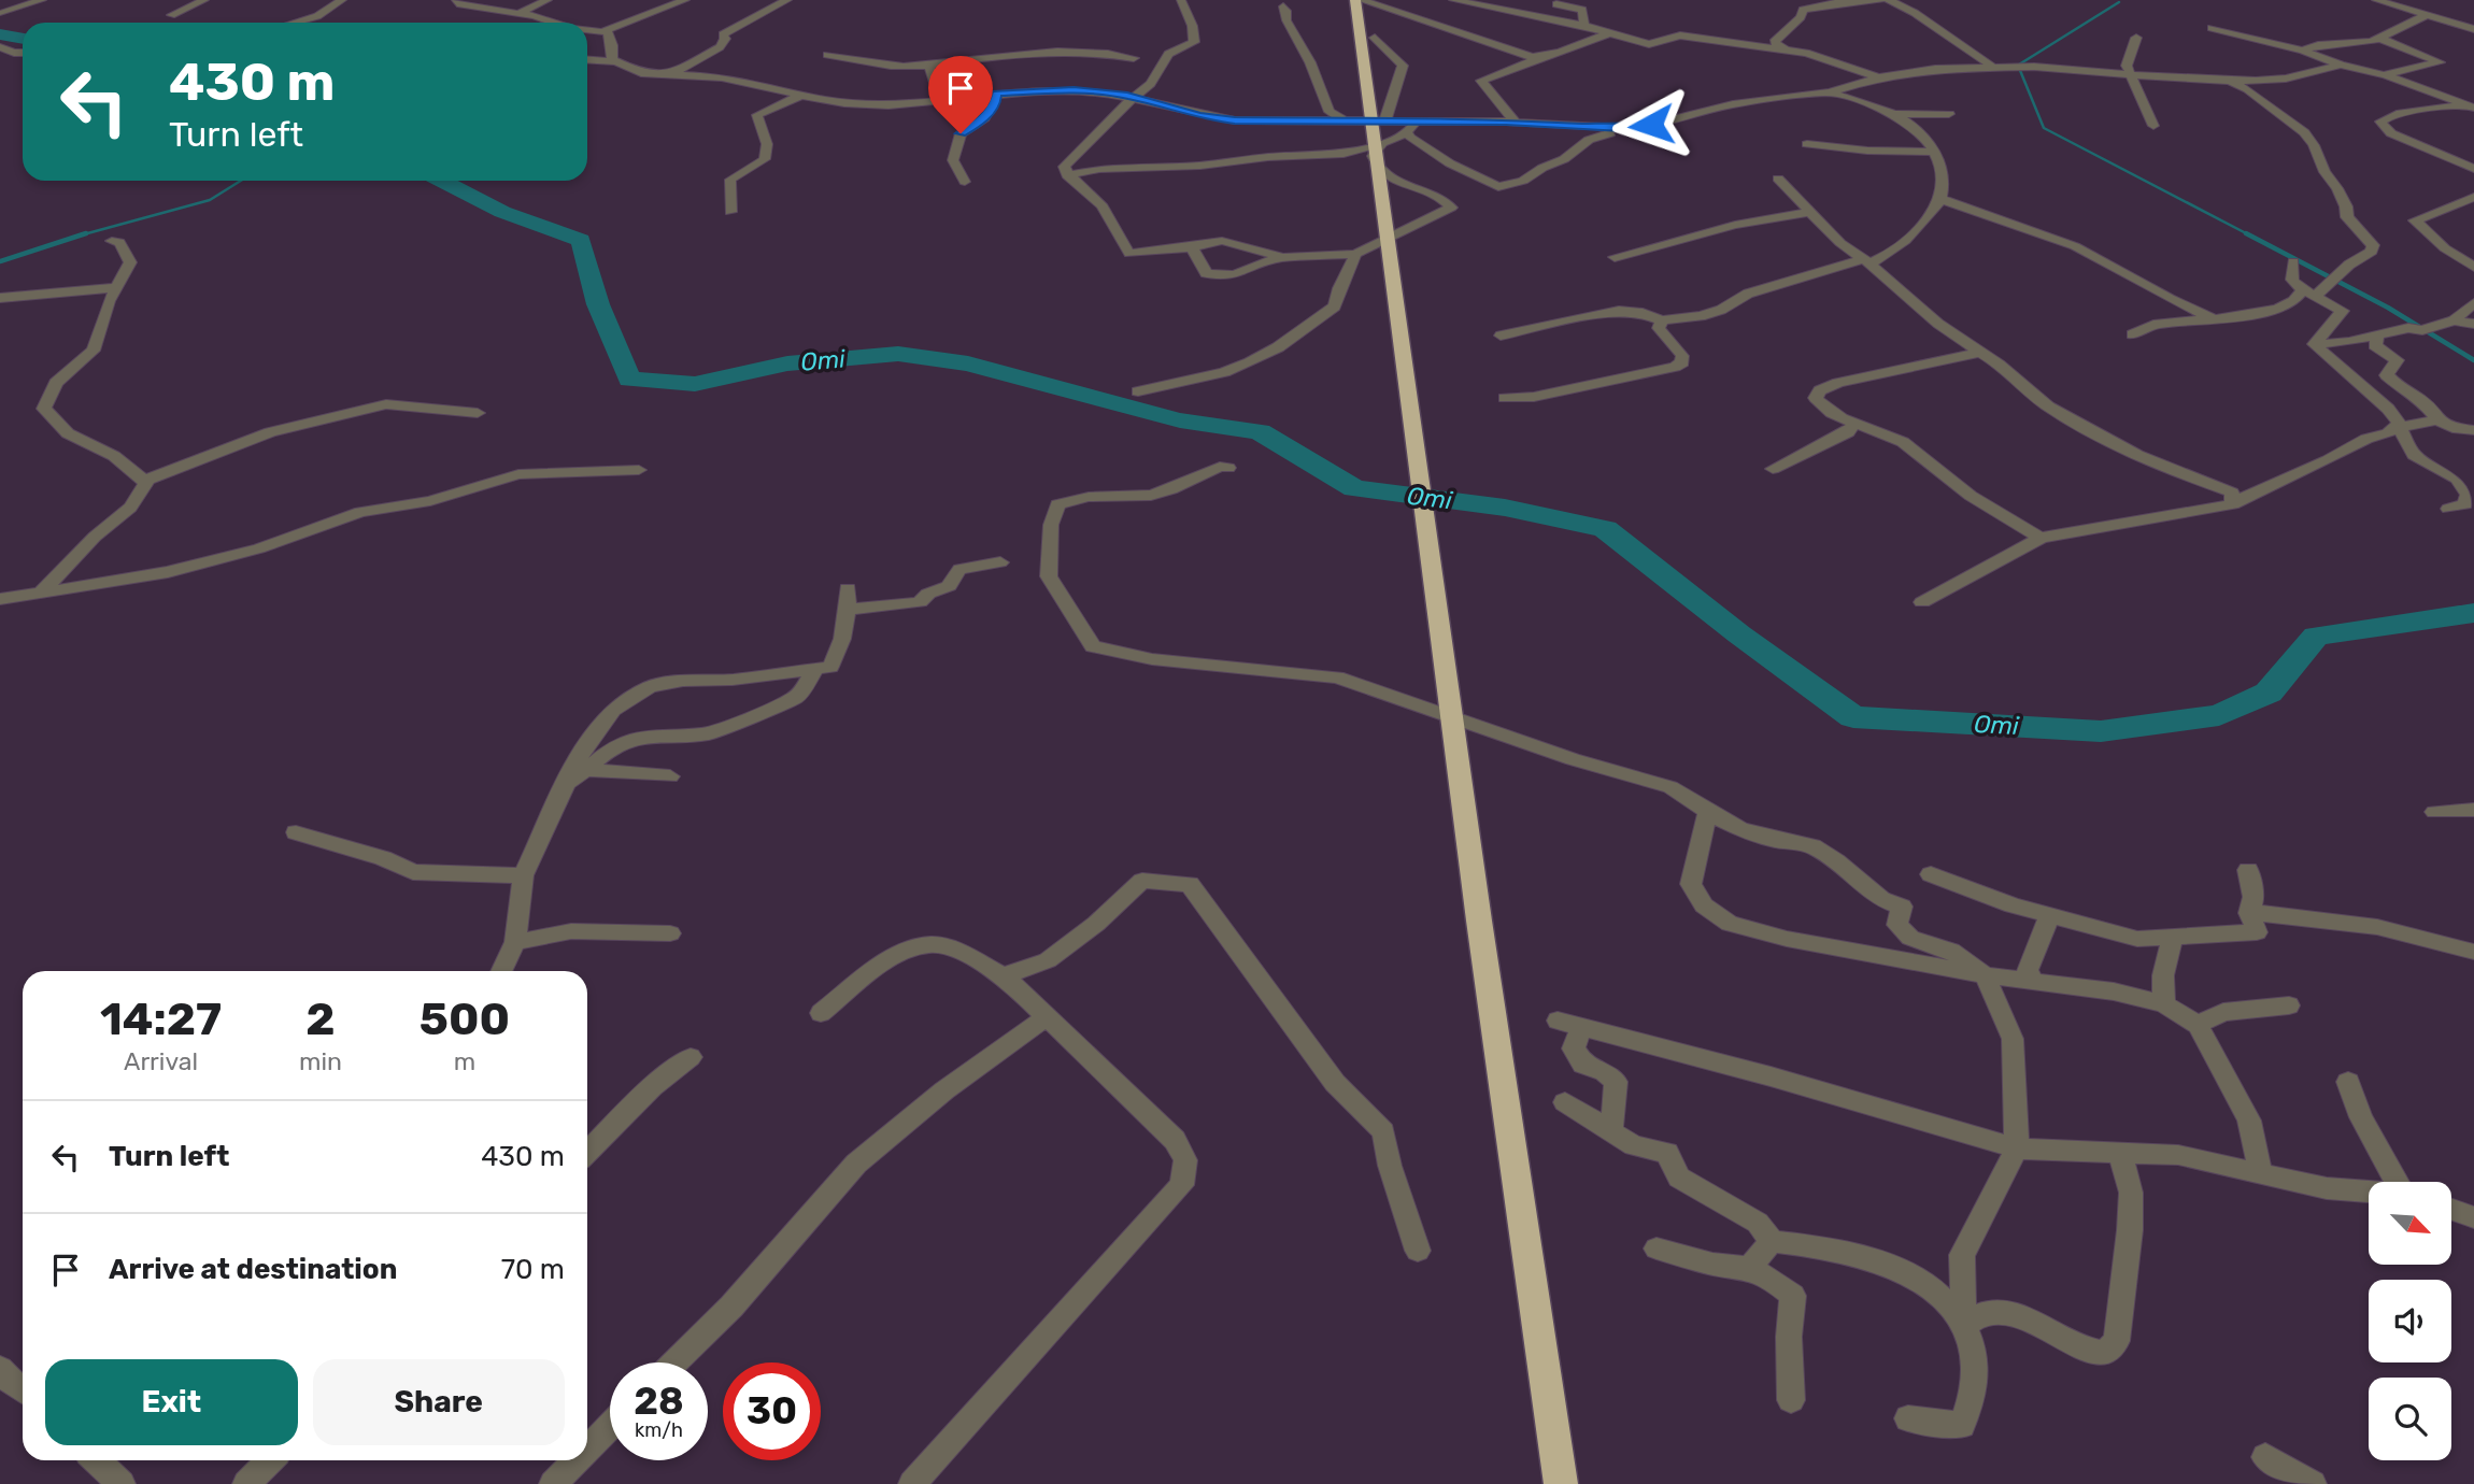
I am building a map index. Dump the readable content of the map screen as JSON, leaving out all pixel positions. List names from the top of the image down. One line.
{"water":["Omi"],"north":"bottom right","page":{"turn":["430 m","Turn left"],"eta":["14:27","Arrival","2","min","500","m"],"list":[{"name":"Turn left","value":"430 m"},{"name":"Arrive at destination","value":"70 m"}],"buttons":["Exit","Share"],"speed":"28 km/h","limit":"30"}}
